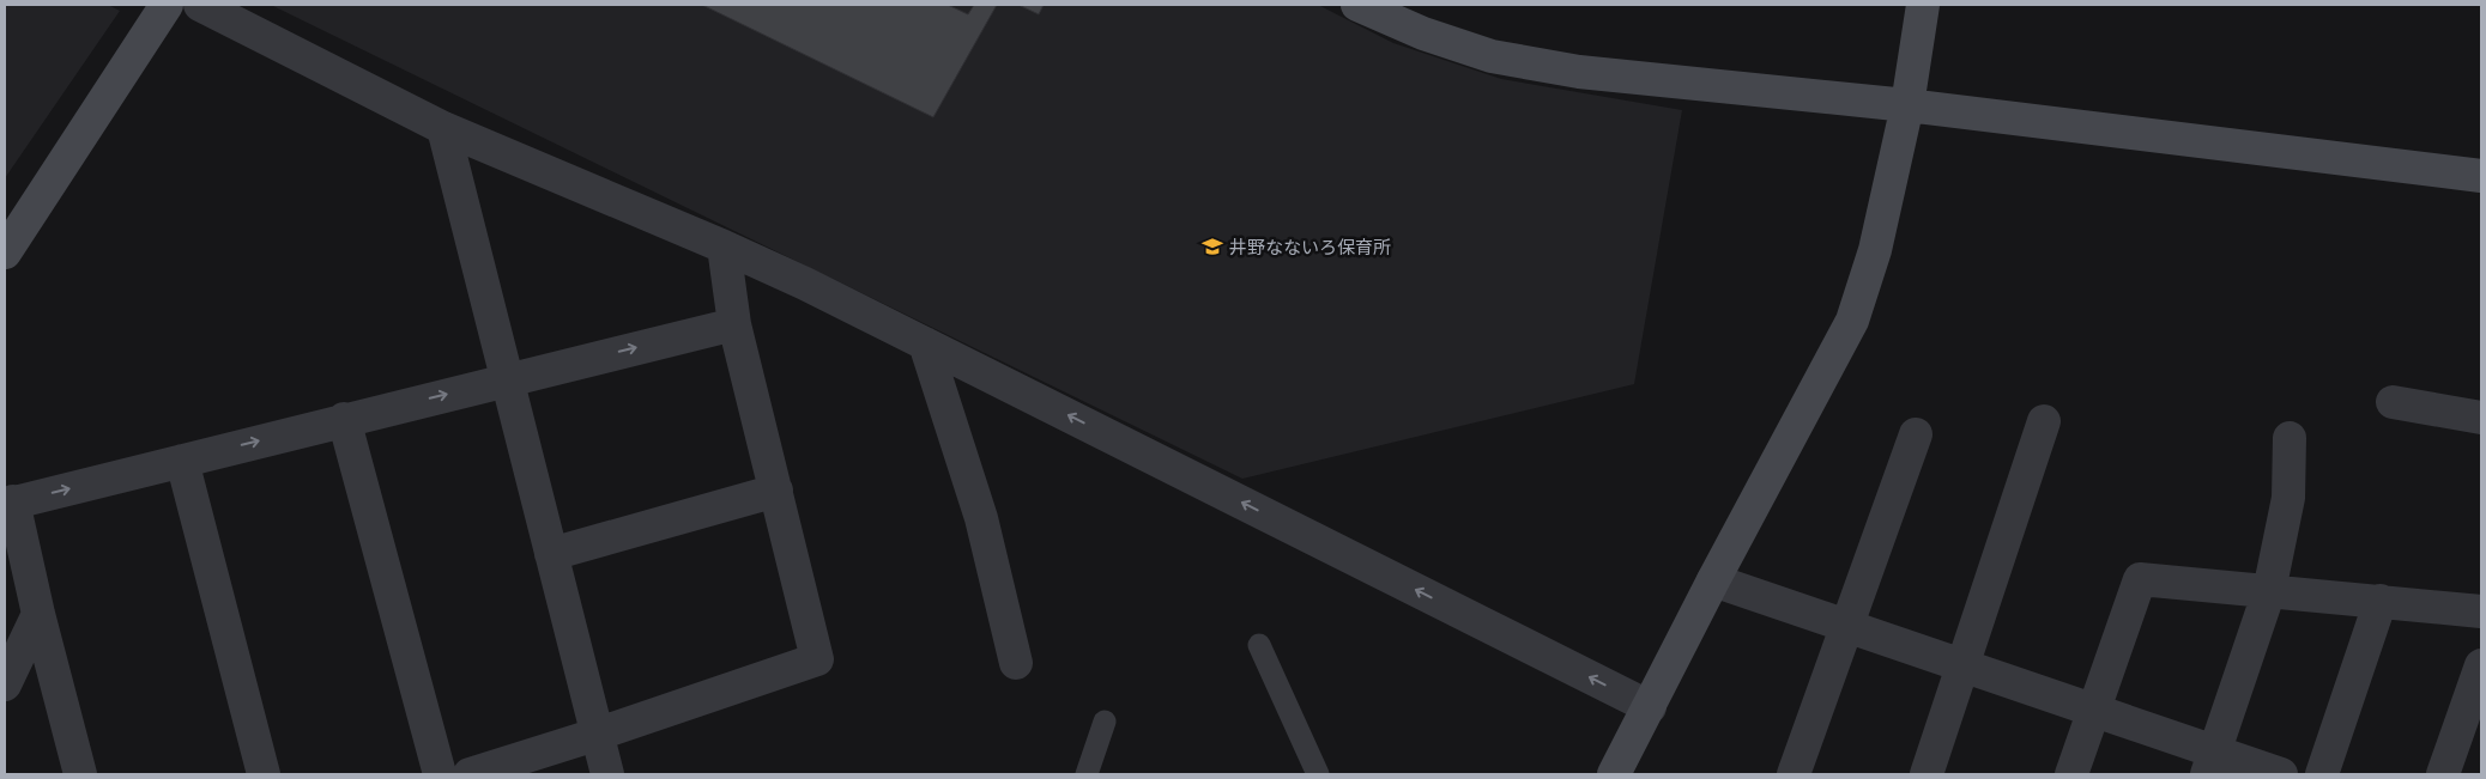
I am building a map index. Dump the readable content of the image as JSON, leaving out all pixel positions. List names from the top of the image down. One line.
{"places":{"school or university":["井野なないろ保育所"]}}
